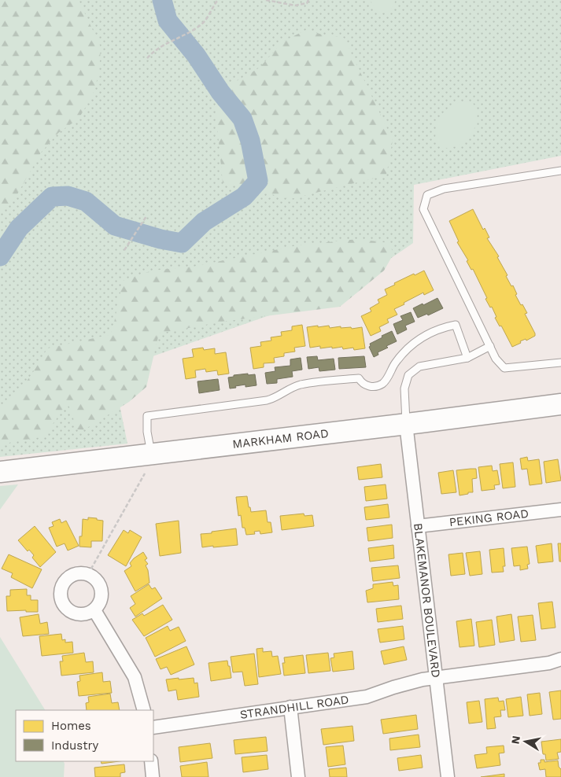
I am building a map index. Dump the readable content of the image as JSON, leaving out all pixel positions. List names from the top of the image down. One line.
{"streets":{"main road":["MARKHAM ROAD"],"street":["PEKING ROAD","BLAKEMANOR BOULEVARD","STRANDHILL ROAD"]},"crossings":[["MARKHAM ROAD","BLAKEMANOR BOULEVARD"],["PEKING ROAD","BLAKEMANOR BOULEVARD"],["BLAKEMANOR BOULEVARD","STRANDHILL ROAD"]],"legend":["Homes","Industry"],"north":"left"}
